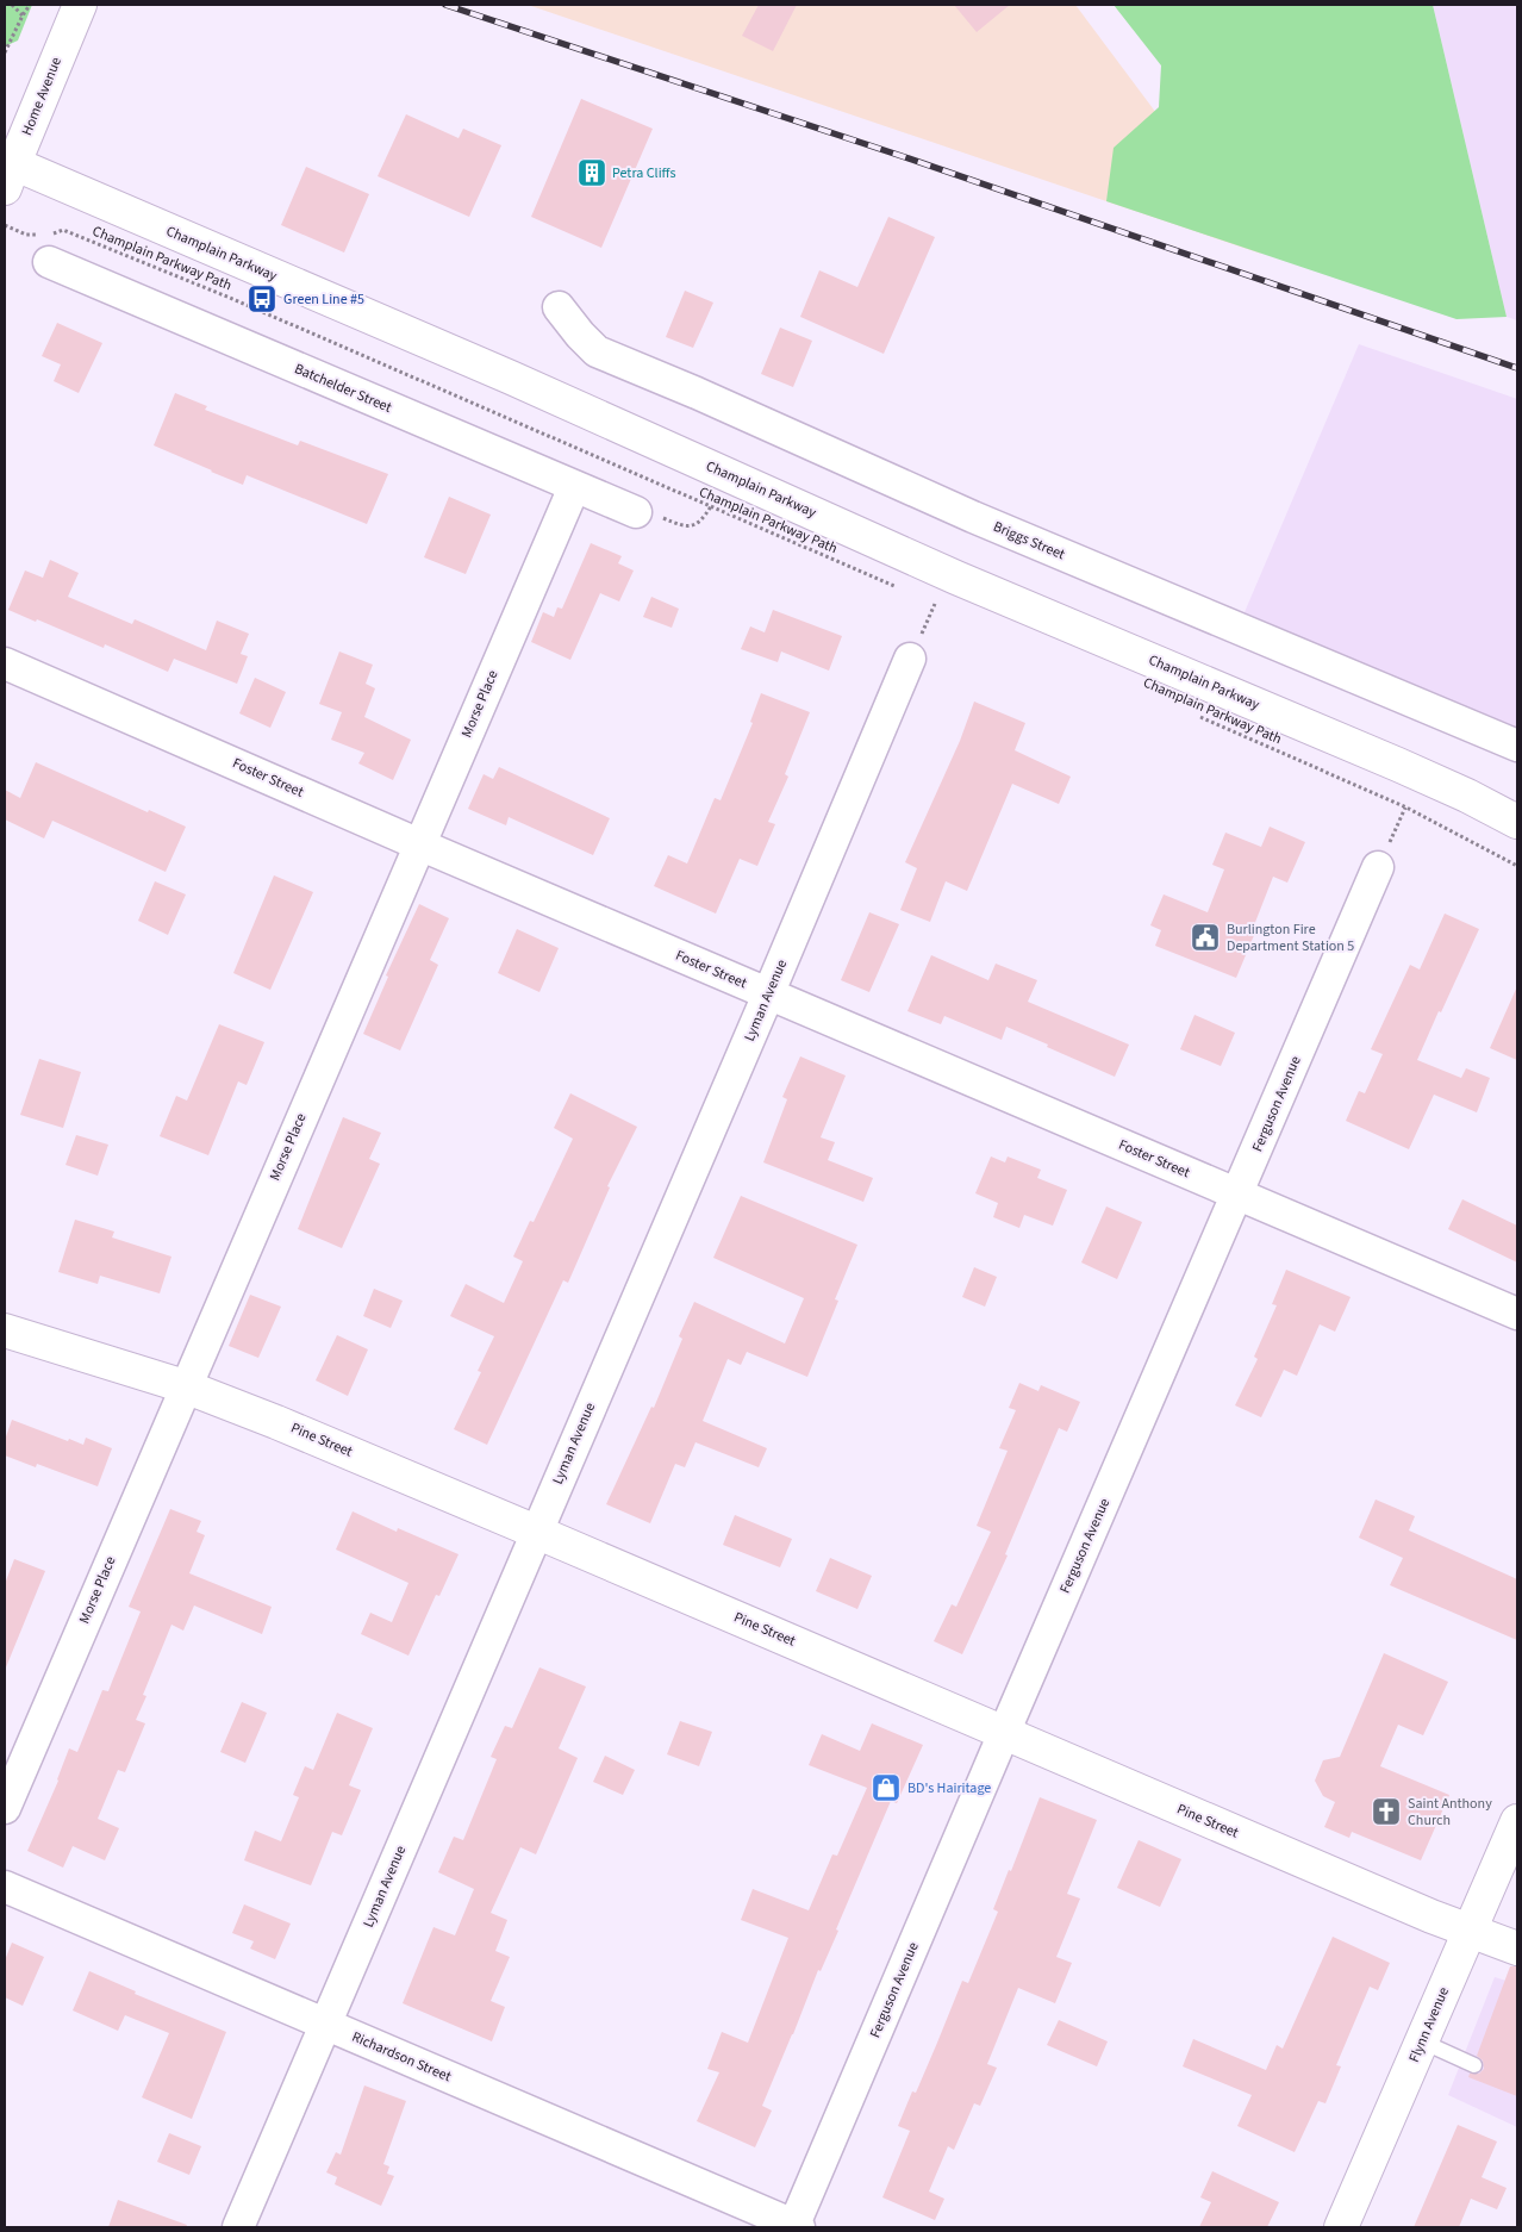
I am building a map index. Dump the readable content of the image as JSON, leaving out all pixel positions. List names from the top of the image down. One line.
{"streets":{"main road":["Home Avenue","Champlain Parkway","Pine Street","Flynn Avenue"],"street":["Batchelder Street","Briggs Street","Morse Place","Foster Street","Lyman Avenue","Ferguson Avenue","Richardson Street"],"path":["Champlain Parkway Path"]},"crossings":[["Home Avenue","Champlain Parkway"],["Batchelder Street","Morse Place"],["Morse Place","Foster Street"],["Morse Place","Pine Street"],["Foster Street","Lyman Avenue"],["Foster Street","Ferguson Avenue"],["Lyman Avenue","Pine Street"],["Lyman Avenue","Richardson Street"],["Ferguson Avenue","Pine Street"],["Ferguson Avenue","Richardson Street"],["Pine Street","Flynn Avenue"]],"places":{"building":["Petra Cliffs"],"bus stop":["Green Line #5"],"public building":["Burlington Fire Department Station 5"],"shop":["BD's Hairitage"],"church":["Saint Anthony Church"]}}
